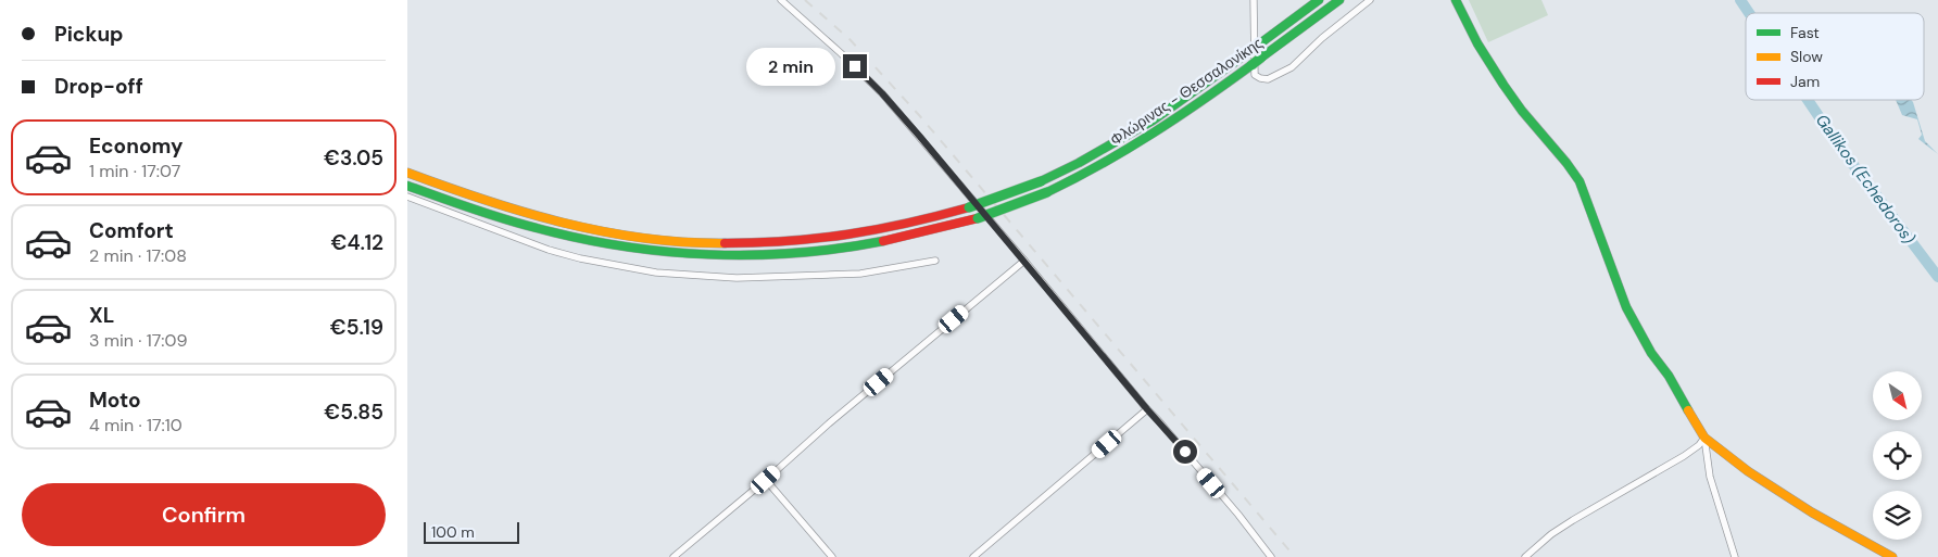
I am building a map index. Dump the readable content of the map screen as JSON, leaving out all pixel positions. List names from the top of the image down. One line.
{"streets":{"main road":["Φλώρινας - Θεσσαλονίκης"]},"water":["Gallikos (Echedoros)"],"legend":["Fast","Slow","Jam"],"scale_bar":"100 m","north":"bottom right","page":{"banner":["Pickup","Drop-off"],"bubble":"2 min","list":[{"name":"Economy","note":"1 min · 17:07","value":"€3.05"},{"name":"Comfort","note":"2 min · 17:08","value":"€4.12"},{"name":"XL","note":"3 min · 17:09","value":"€5.19"},{"name":"Moto","note":"4 min · 17:10","value":"€5.85"}],"buttons":"Confirm","scale":"100 m"}}
